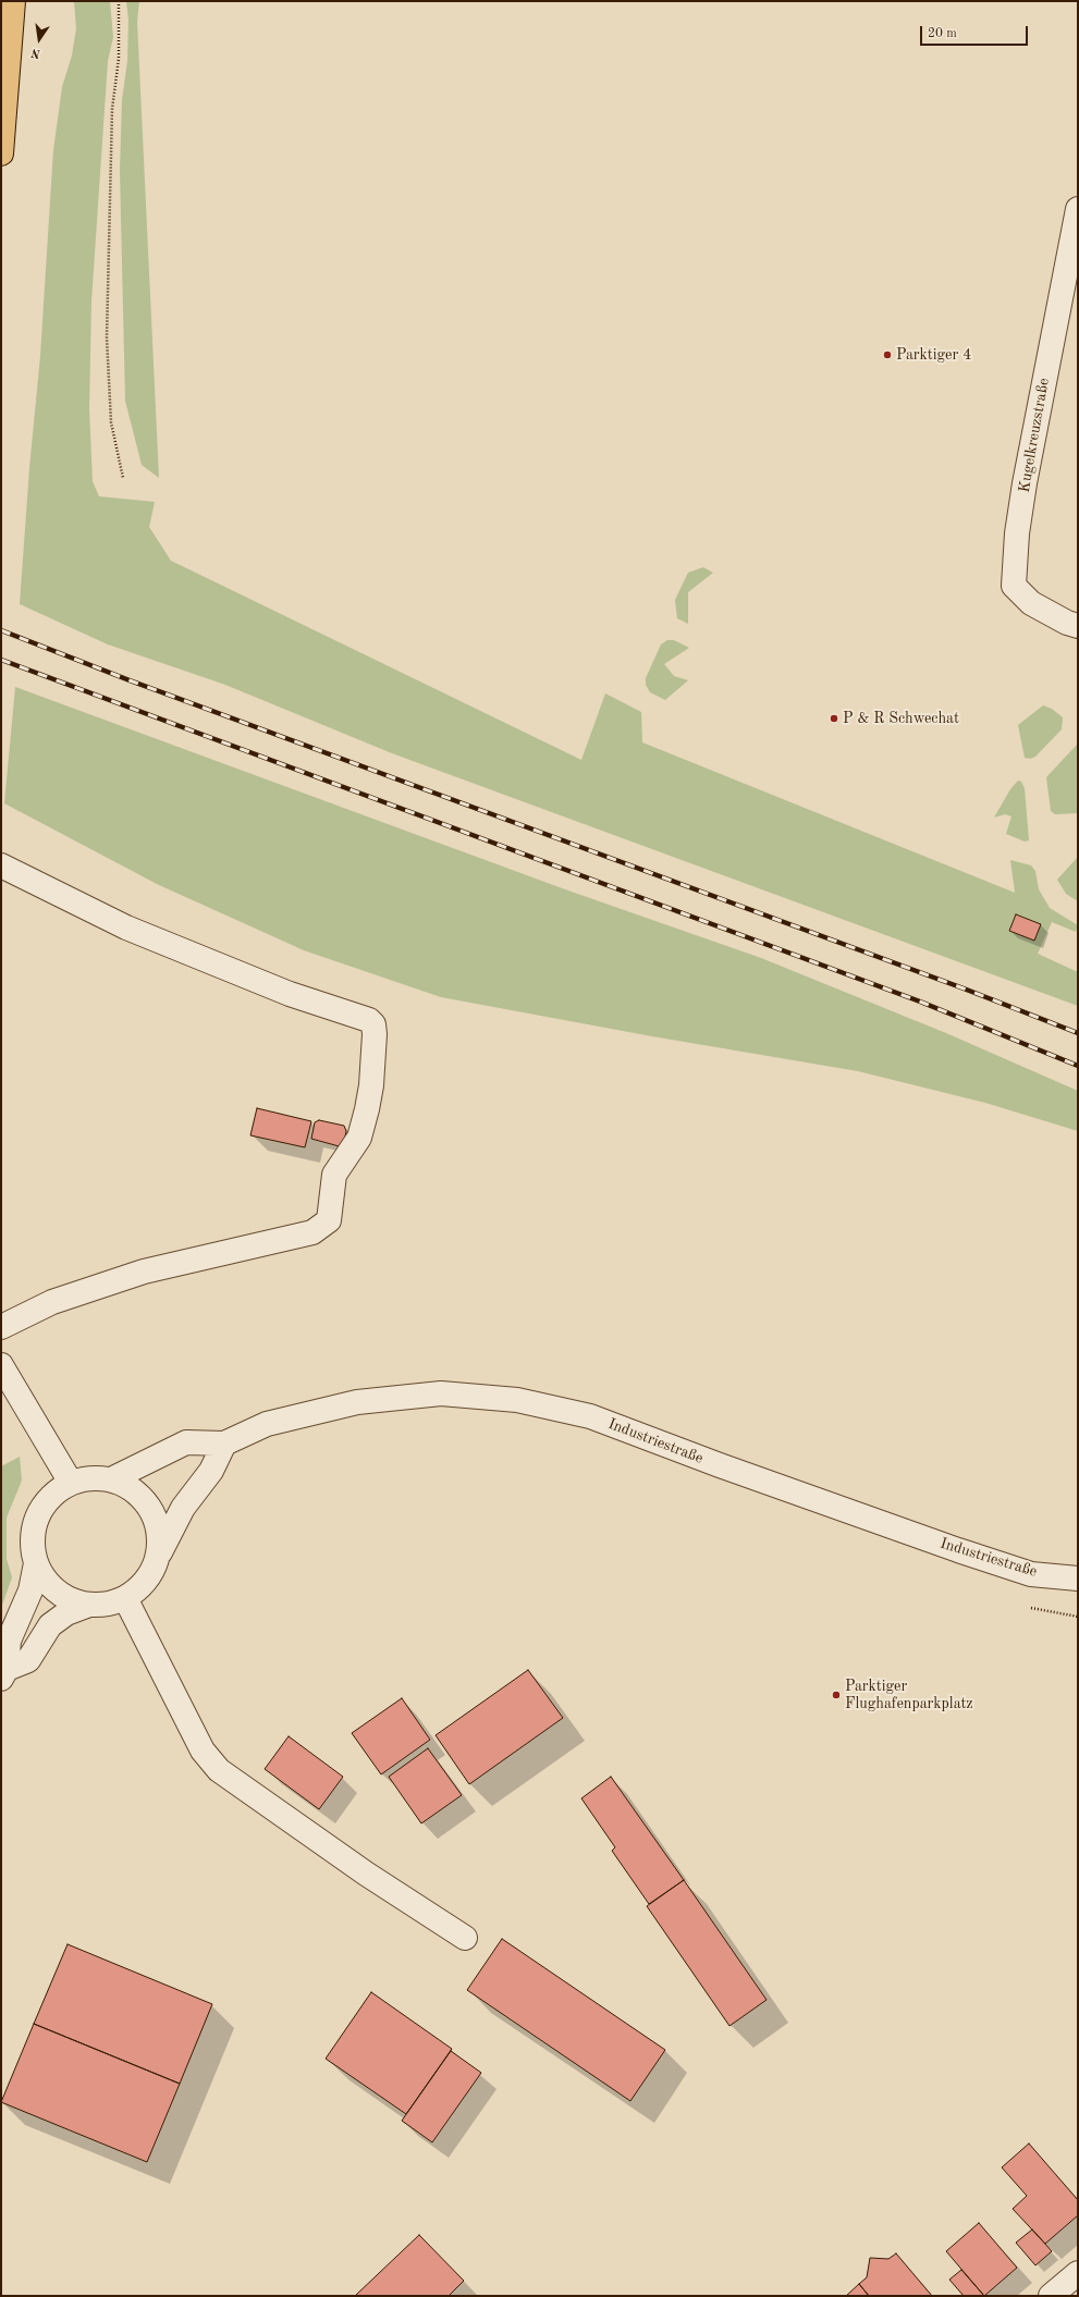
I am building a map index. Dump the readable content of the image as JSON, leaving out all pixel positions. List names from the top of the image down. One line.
{"streets":{"street":["Kugelkreuzstraße","Industriestraße"]},"places":["Parktiger 4","P & R Schwechat","Parktiger Flughafenparkplatz"],"scale_bar":"20 m","north":"bottom"}
